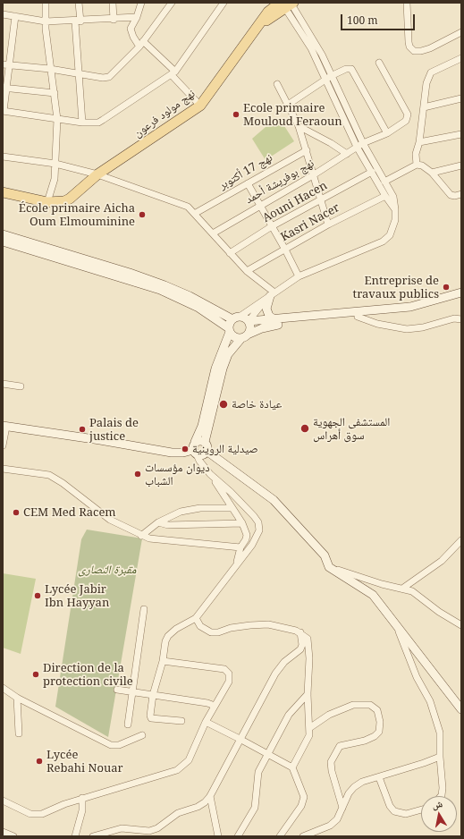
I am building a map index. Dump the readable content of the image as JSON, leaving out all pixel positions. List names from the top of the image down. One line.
{"streets":{"main road":["نهج مولود فرعون"],"street":["نهج 17 أكتوبر","نهج بوفريشة أحمد","Aouni Hacen","Kasri Nacer"]},"parks":["مقبرة النصارى"],"places":["Ecole primaire Mouloud Feraoun","École primaire Aicha Oum Elmouminine","Entreprise de travaux publics","عيادة خاصة","المستشفى الجهوية سوق أهراس","Palais de justice","صيدلية الروينية","ديوان مؤسسات الشباب","CEM Med Racem","Lycée Jabir Ibn Hayyan","Direction de la protection civile","Lycée Rebahi Nouar"],"scale_bar":"100 m","north":"top"}
